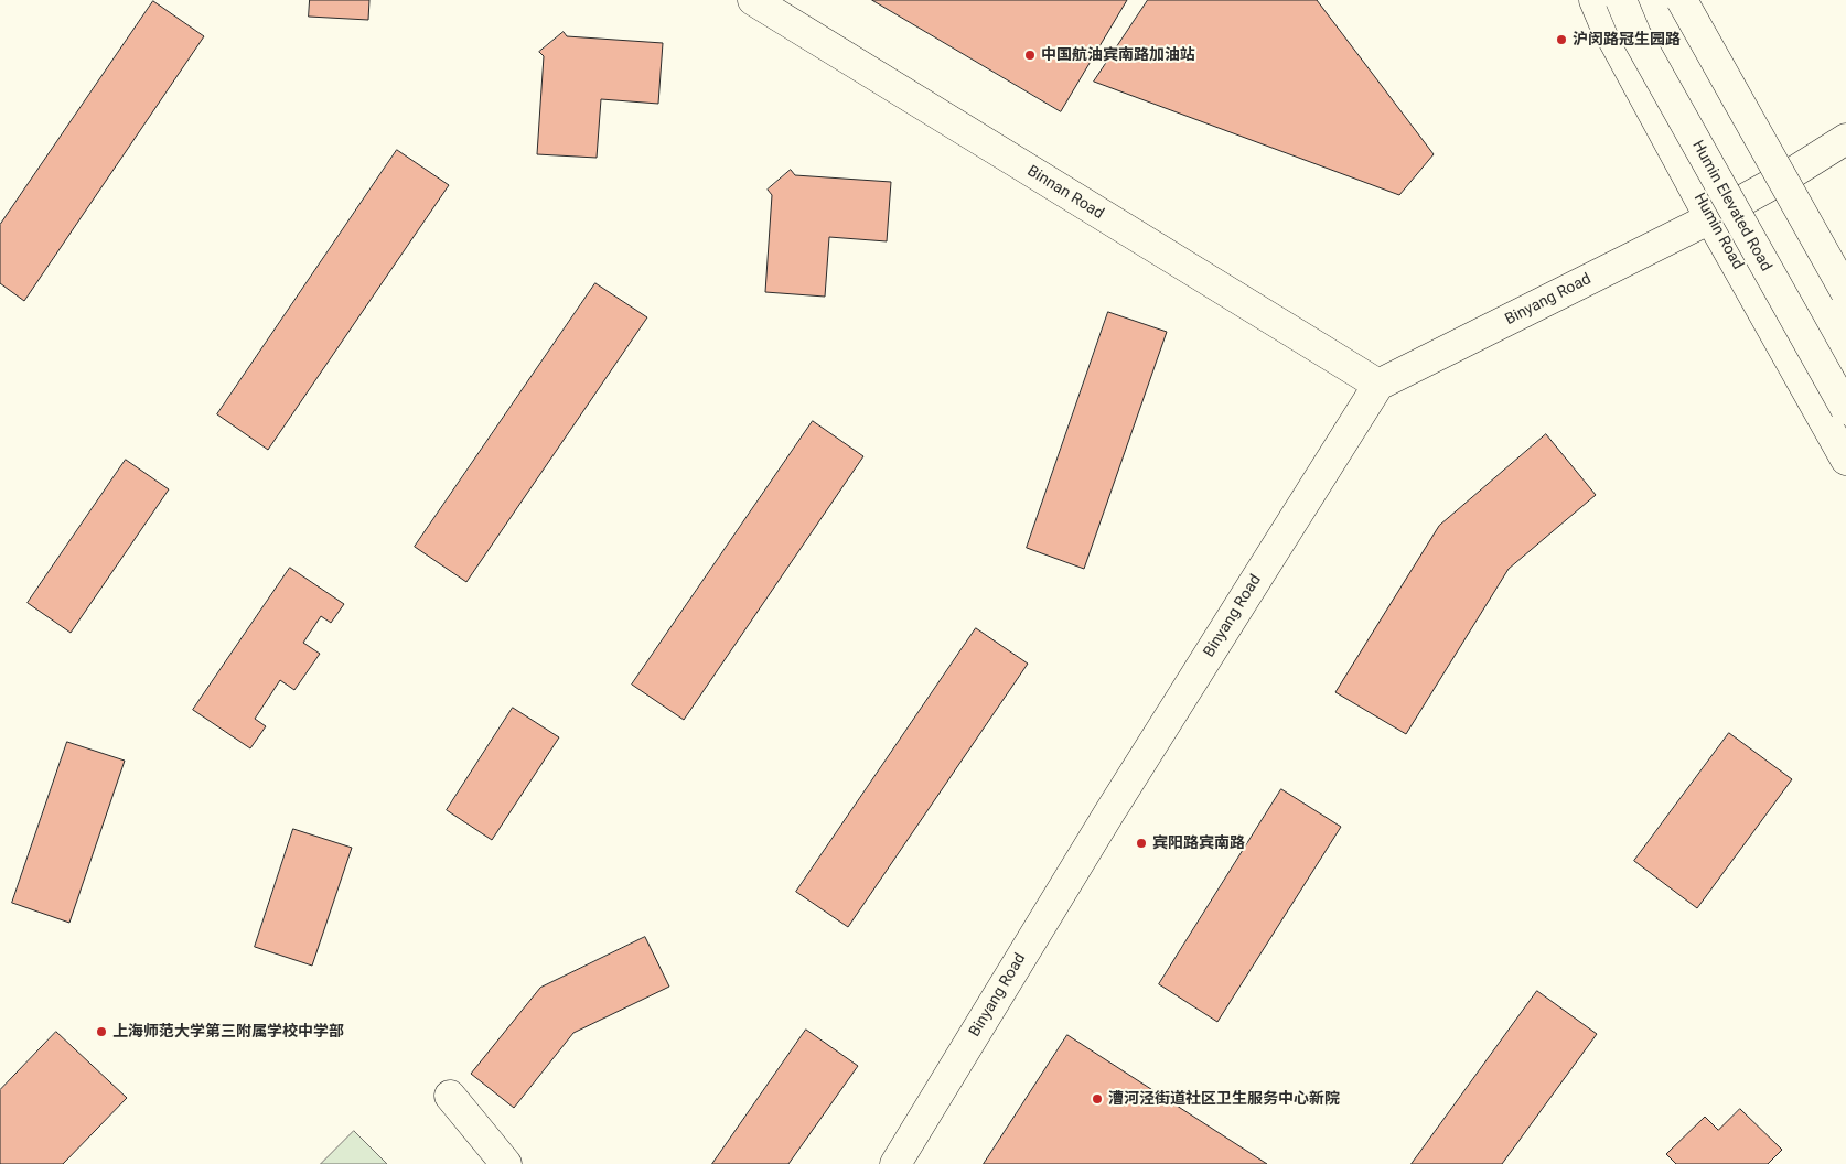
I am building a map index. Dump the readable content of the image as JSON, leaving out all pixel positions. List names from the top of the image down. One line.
{"streets":{"main road":["Binnan Road","Humin Elevated Road","Humin Road","Binyang Road"]},"crossings":[["Binnan Road","Binyang Road"],["Humin Road","Binyang Road"]],"places":["沪闵路冠生园路","中国航油宾南路加油站","宾阳路宾南路","上海师范大学第三附属学校中学部","漕河泾街道社区卫生服务中心新院"]}
